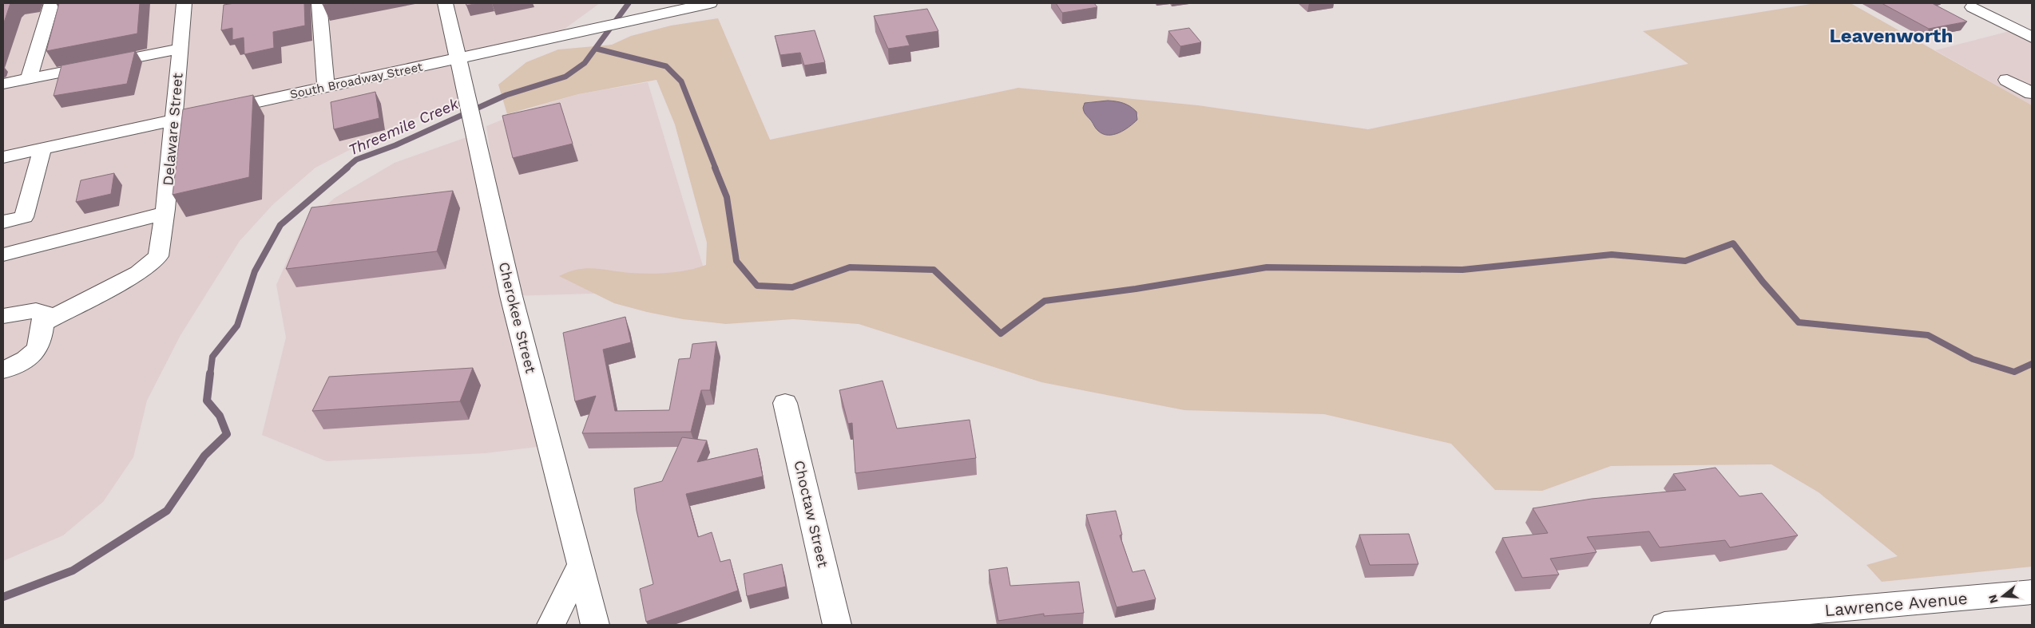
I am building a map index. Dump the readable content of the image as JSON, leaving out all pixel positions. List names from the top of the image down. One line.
{"streets":{"street":["South Broadway Street","Delaware Street","Cherokee Street","Choctaw Street","Lawrence Avenue"]},"crossings":[["South Broadway Street","Delaware Street"],["South Broadway Street","Cherokee Street"]],"districts":["Leavenworth"],"water":["Threemile Creek"],"north":"left"}
